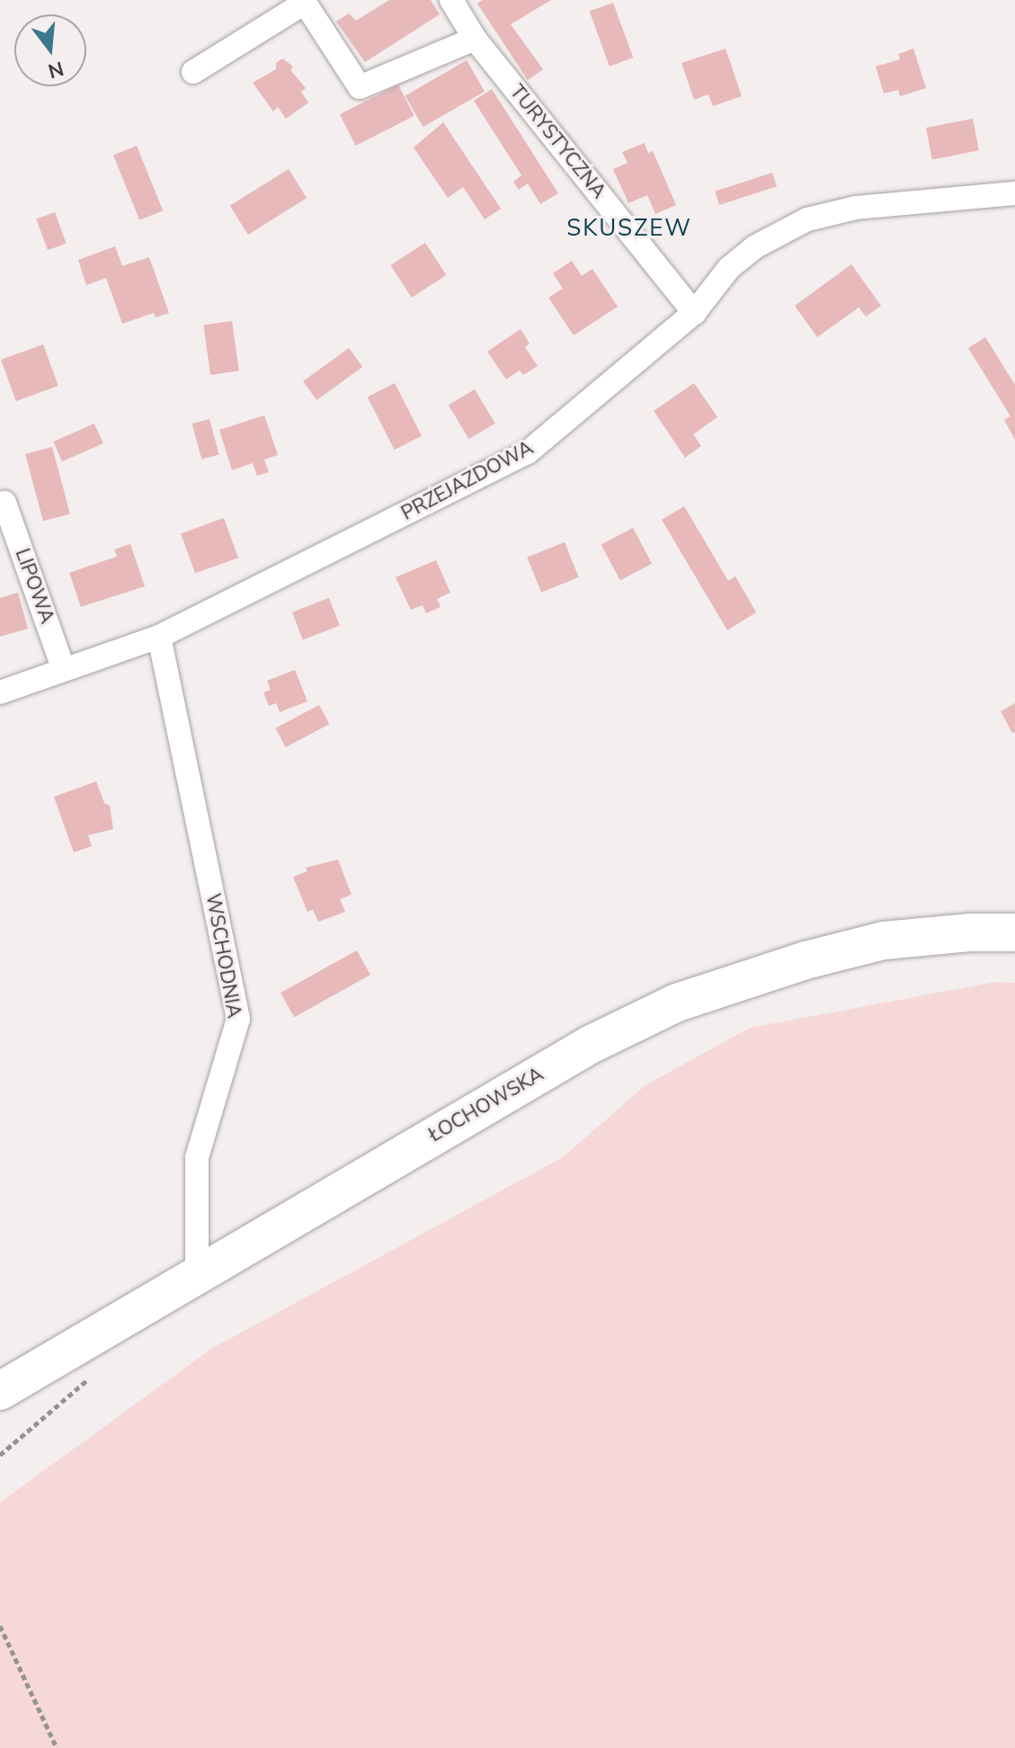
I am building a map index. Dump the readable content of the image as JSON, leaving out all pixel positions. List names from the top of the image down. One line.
{"streets":{"main road":["ŁOCHOWSKA"],"street":["TURYSTYCZNA","PRZEJAZDOWA","LIPOWA","WSCHODNIA"]},"crossings":[["TURYSTYCZNA","PRZEJAZDOWA"],["PRZEJAZDOWA","LIPOWA"],["PRZEJAZDOWA","WSCHODNIA"],["WSCHODNIA","ŁOCHOWSKA"]],"districts":["SKUSZEW"],"north":"bottom"}
